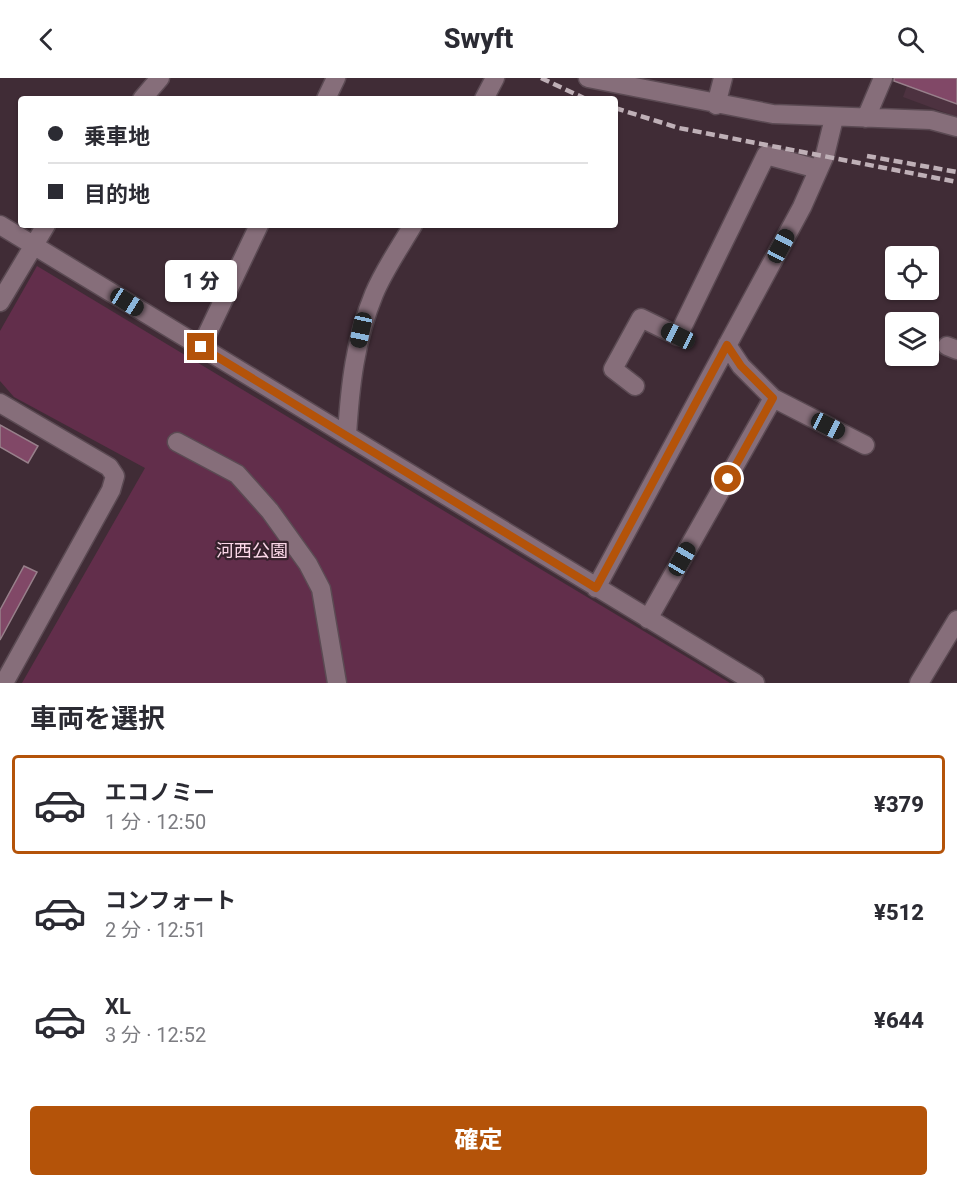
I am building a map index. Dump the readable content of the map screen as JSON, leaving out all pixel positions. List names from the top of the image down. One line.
{"parks":["河西公園"],"page":{"header":"Swyft","banner":["乗車地","目的地"],"bubble":"1 分","heading":"車両を選択","list":[{"name":"エコノミー","note":"1 分 · 12:50","value":"¥379"},{"name":"コンフォート","note":"2 分 · 12:51","value":"¥512"},{"name":"XL","note":"3 分 · 12:52","value":"¥644"}],"buttons":"確定"}}
